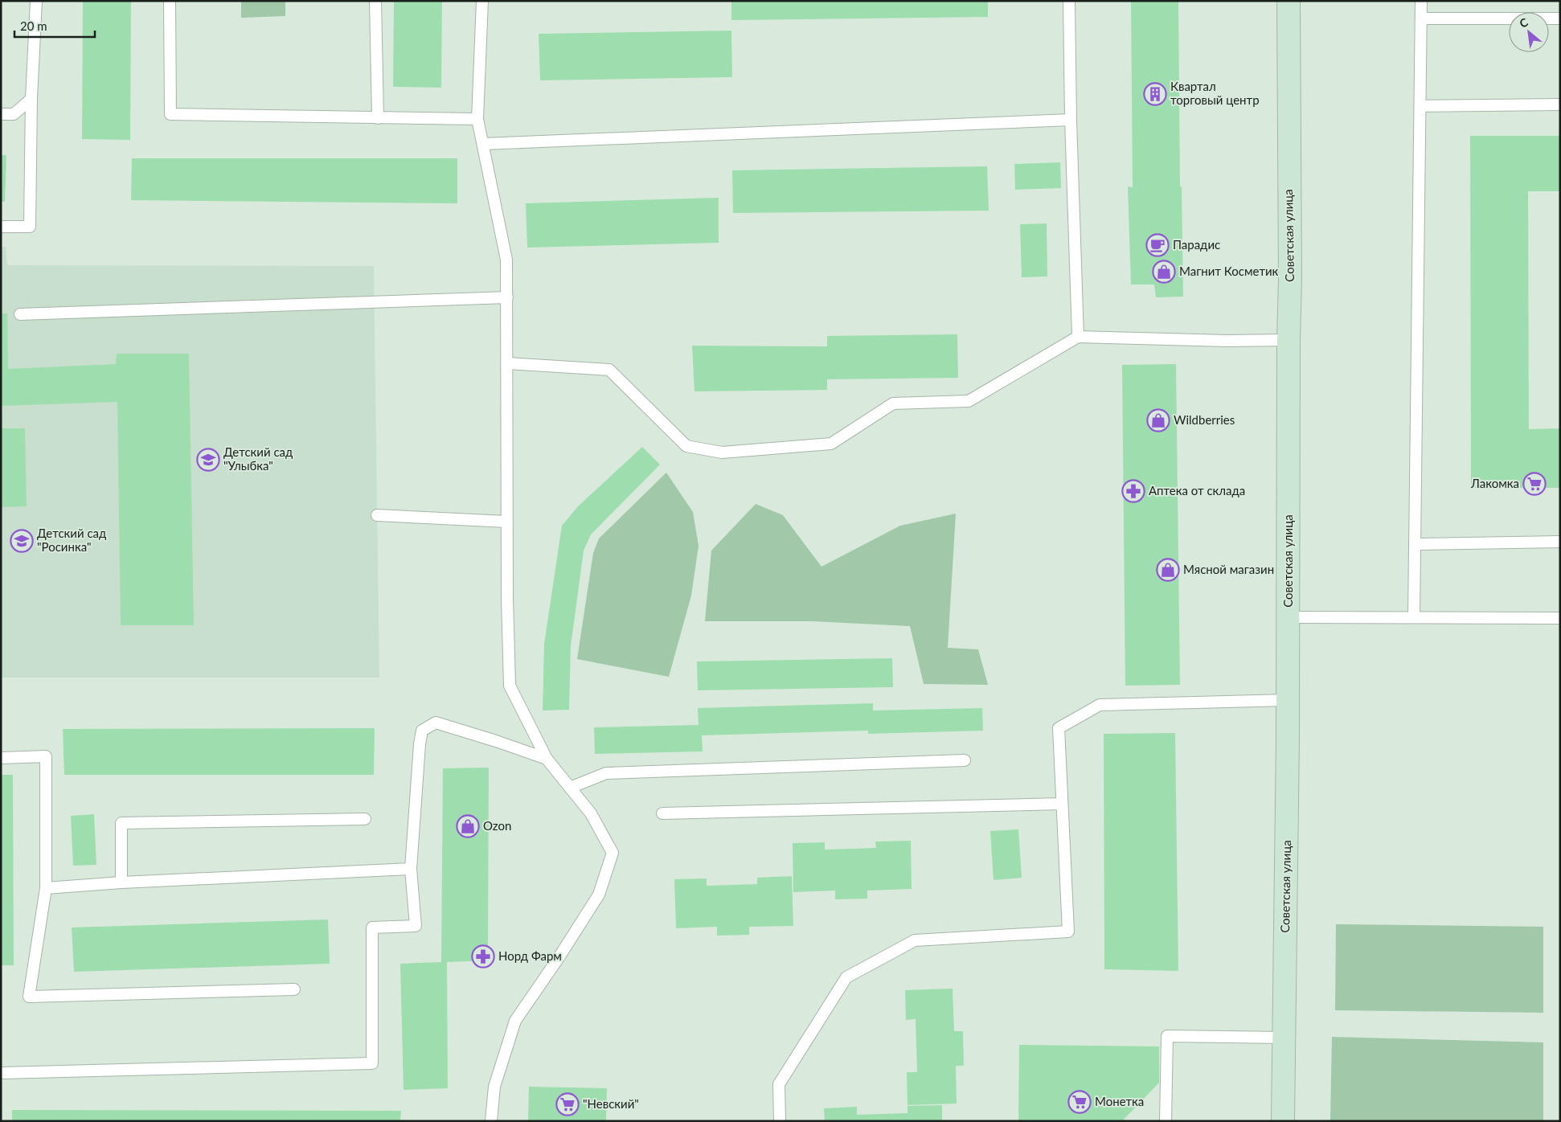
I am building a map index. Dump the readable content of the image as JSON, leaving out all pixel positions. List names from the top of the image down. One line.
{"streets":{"main road":["Советская улица"]},"places":{"building":["Квартал торговый центр"],"cafe":["Парадис"],"shop":["Магнит Косметик","Wildberries","Мясной магазин","Ozon"],"school or university":["Детский сад \"Улыбка\"","Детский сад \"Росинка\""],"supermarket":["Лакомка","Монетка","\"Невский\""],"pharmacy":["Аптека от склада","Норд Фарм"]},"scale_bar":"20 m","north":"top left"}
